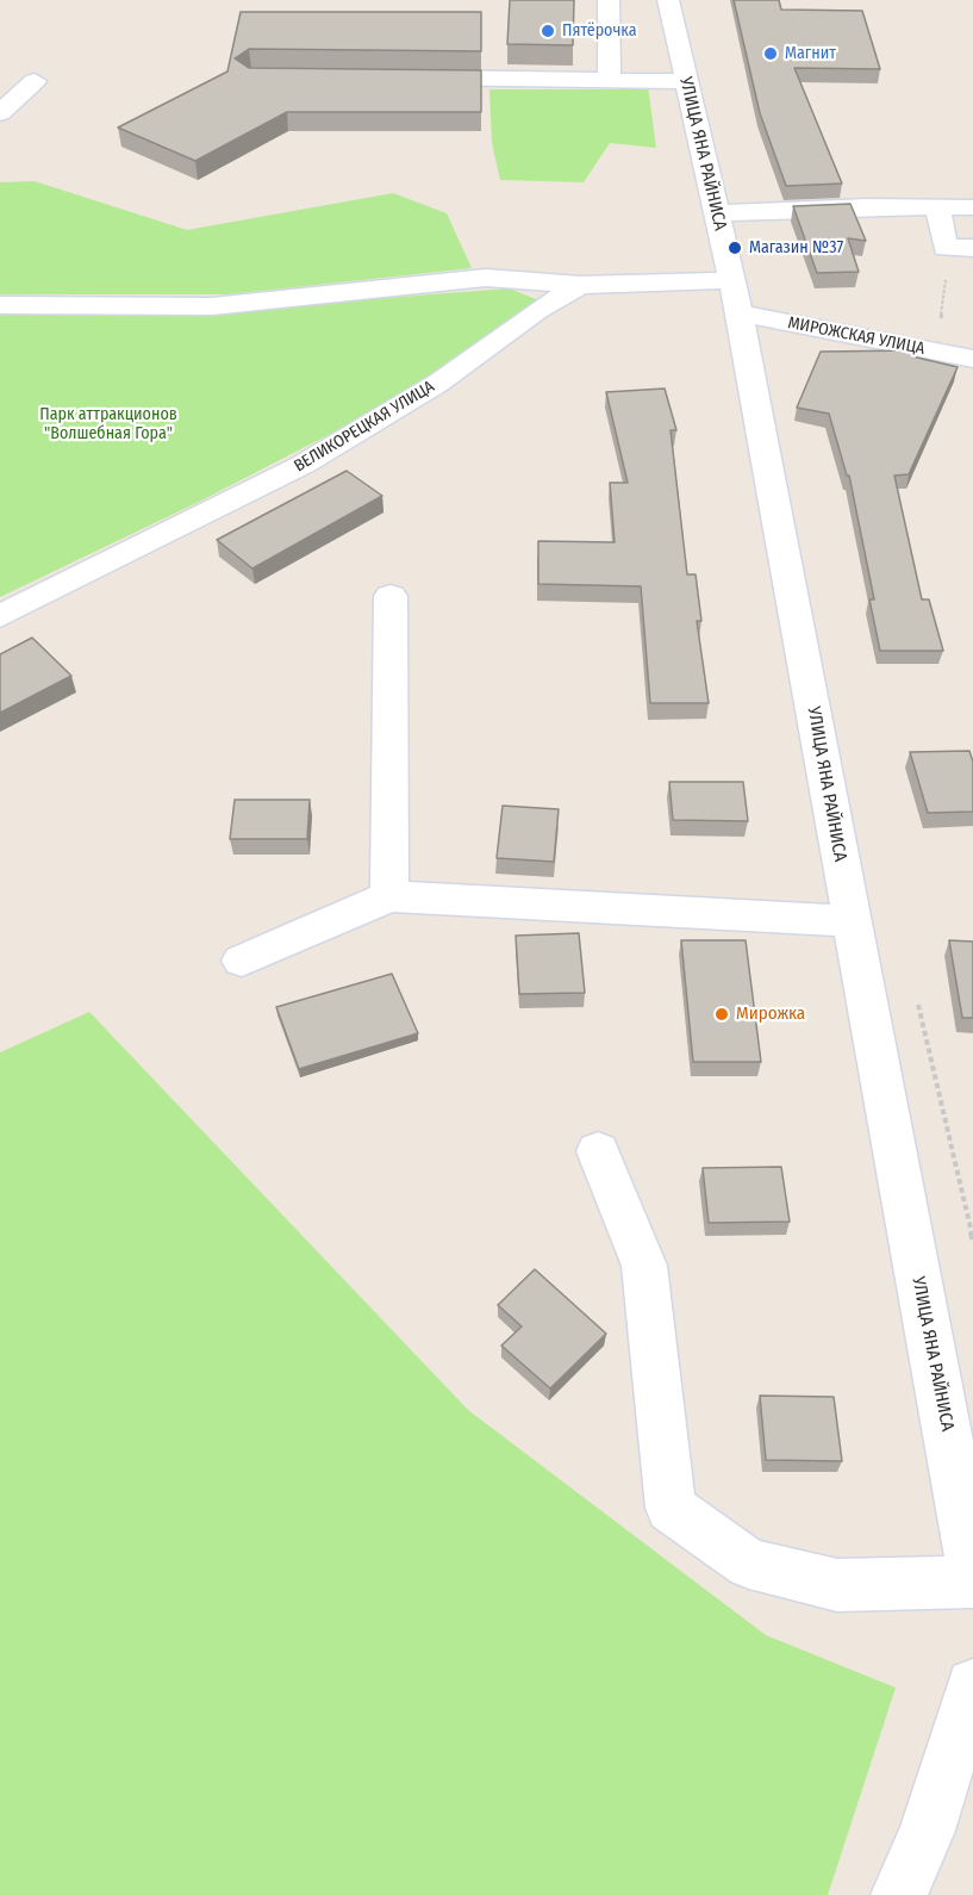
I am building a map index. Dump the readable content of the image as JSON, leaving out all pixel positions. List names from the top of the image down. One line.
{"streets":{"street":["УЛИЦА ЯНА РАЙНИСА","МИРОЖСКАЯ УЛИЦА","ВЕЛИКОРЕЦКАЯ УЛИЦА"]},"crossings":[["УЛИЦА ЯНА РАЙНИСА","МИРОЖСКАЯ УЛИЦА"],["УЛИЦА ЯНА РАЙНИСА","ВЕЛИКОРЕЦКАЯ УЛИЦА"],["МИРОЖСКАЯ УЛИЦА","ВЕЛИКОРЕЦКАЯ УЛИЦА"]],"parks":["Парк аттракционов \"Волшебная Гора\""],"places":["Пятёрочка","Магнит","Магазин №37","Мирожка"]}
